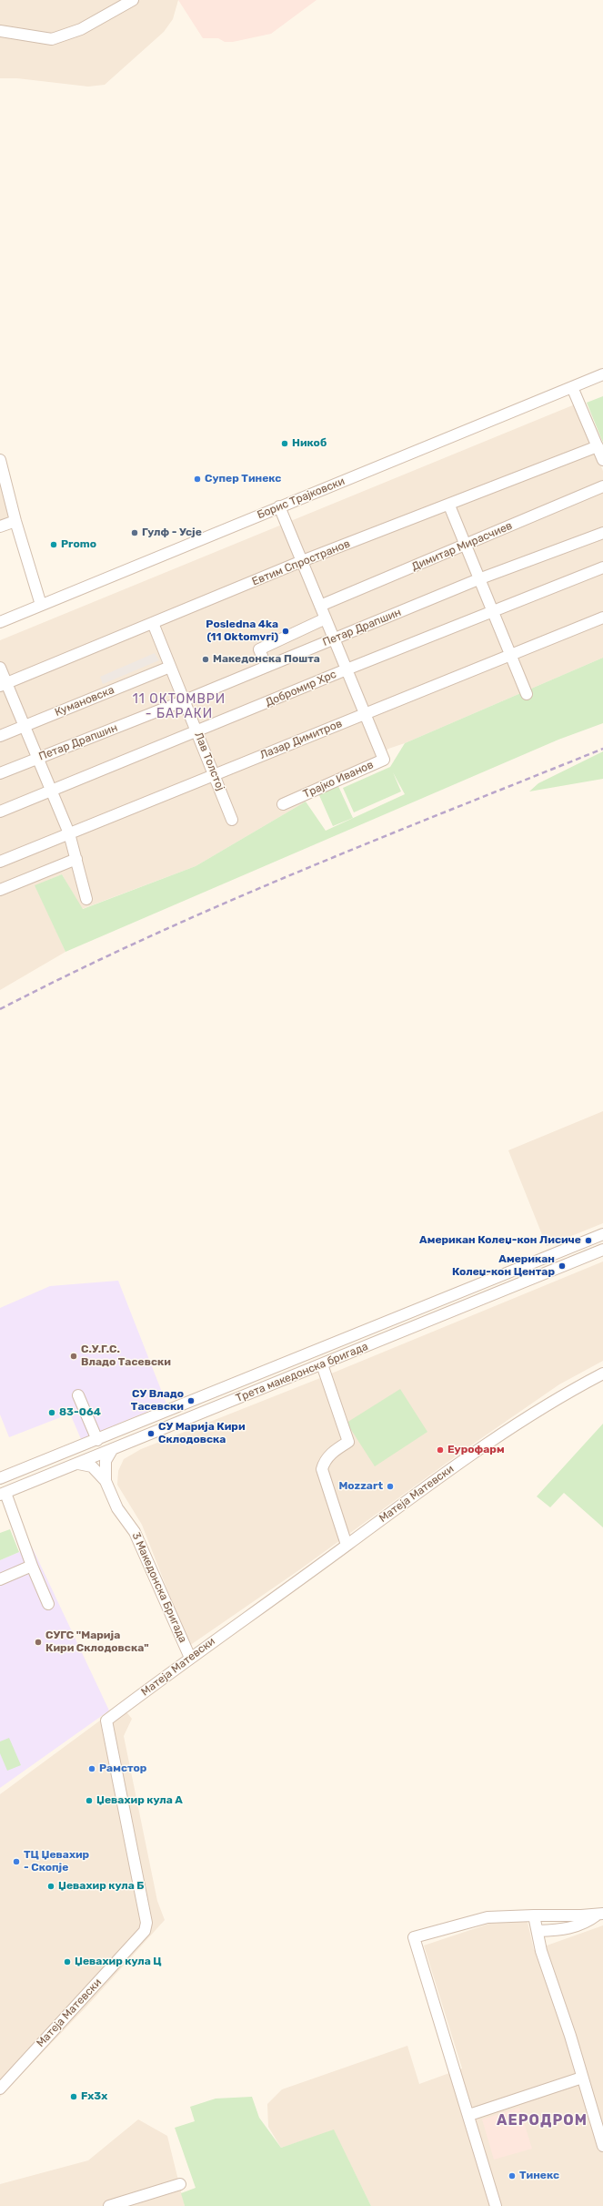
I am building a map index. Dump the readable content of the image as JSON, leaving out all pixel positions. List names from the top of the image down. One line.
{"streets":{"street":["Борис Трајковски","Димитар Мирасчиев","Евтим Спространов","Петар Драпшин","Добромир Хрс","Кумановска","Лазар Димитров","Лав Толстој","Трајко Иванов","Трета македонска бригада","Матеја Матевски","3 Македонска Бригада"]},"crossings":[["Борис Трајковски","Трајко Иванов"],["Димитар Мирасчиев","Трајко Иванов"],["Евтим Спространов","Лав Толстој"],["Евтим Спространов","Трајко Иванов"],["Петар Драпшин","Лав Толстој"],["Петар Драпшин","Трајко Иванов"],["Добромир Хрс","Лав Толстој"],["Добромир Хрс","Трајко Иванов"],["Кумановска","Лав Толстој"],["Лазар Димитров","Лав Толстој"],["Лазар Димитров","Трајко Иванов"],["Трета македонска бригада","3 Македонска Бригада"],["Матеја Матевски","3 Македонска Бригада"]],"districts":["11 ОКТОМВРИ - БАРАКИ","АЕРОДРОМ"],"places":["Никоб","Супер Тинекс","Гулф - Усје","Promo","Posledna 4ka (11 Oktomvri)","Македонска Пошта","Американ Колеџ-кон Лисиче","Американ Колеџ-кон Центар","С.У.Г.С. Владо Тасевски","СУ Владо Тасевски","83-064","СУ Марија Кири Склодовска","Еурофарм","Mozzart","СУГС \"Марија Кири Склодовска\"","Рамстор","Џевахир кула А","ТЦ Џевахир - Скопје","Џевахир кула Б","Џевахир кула Ц","Fx3x","Тинекс"]}
